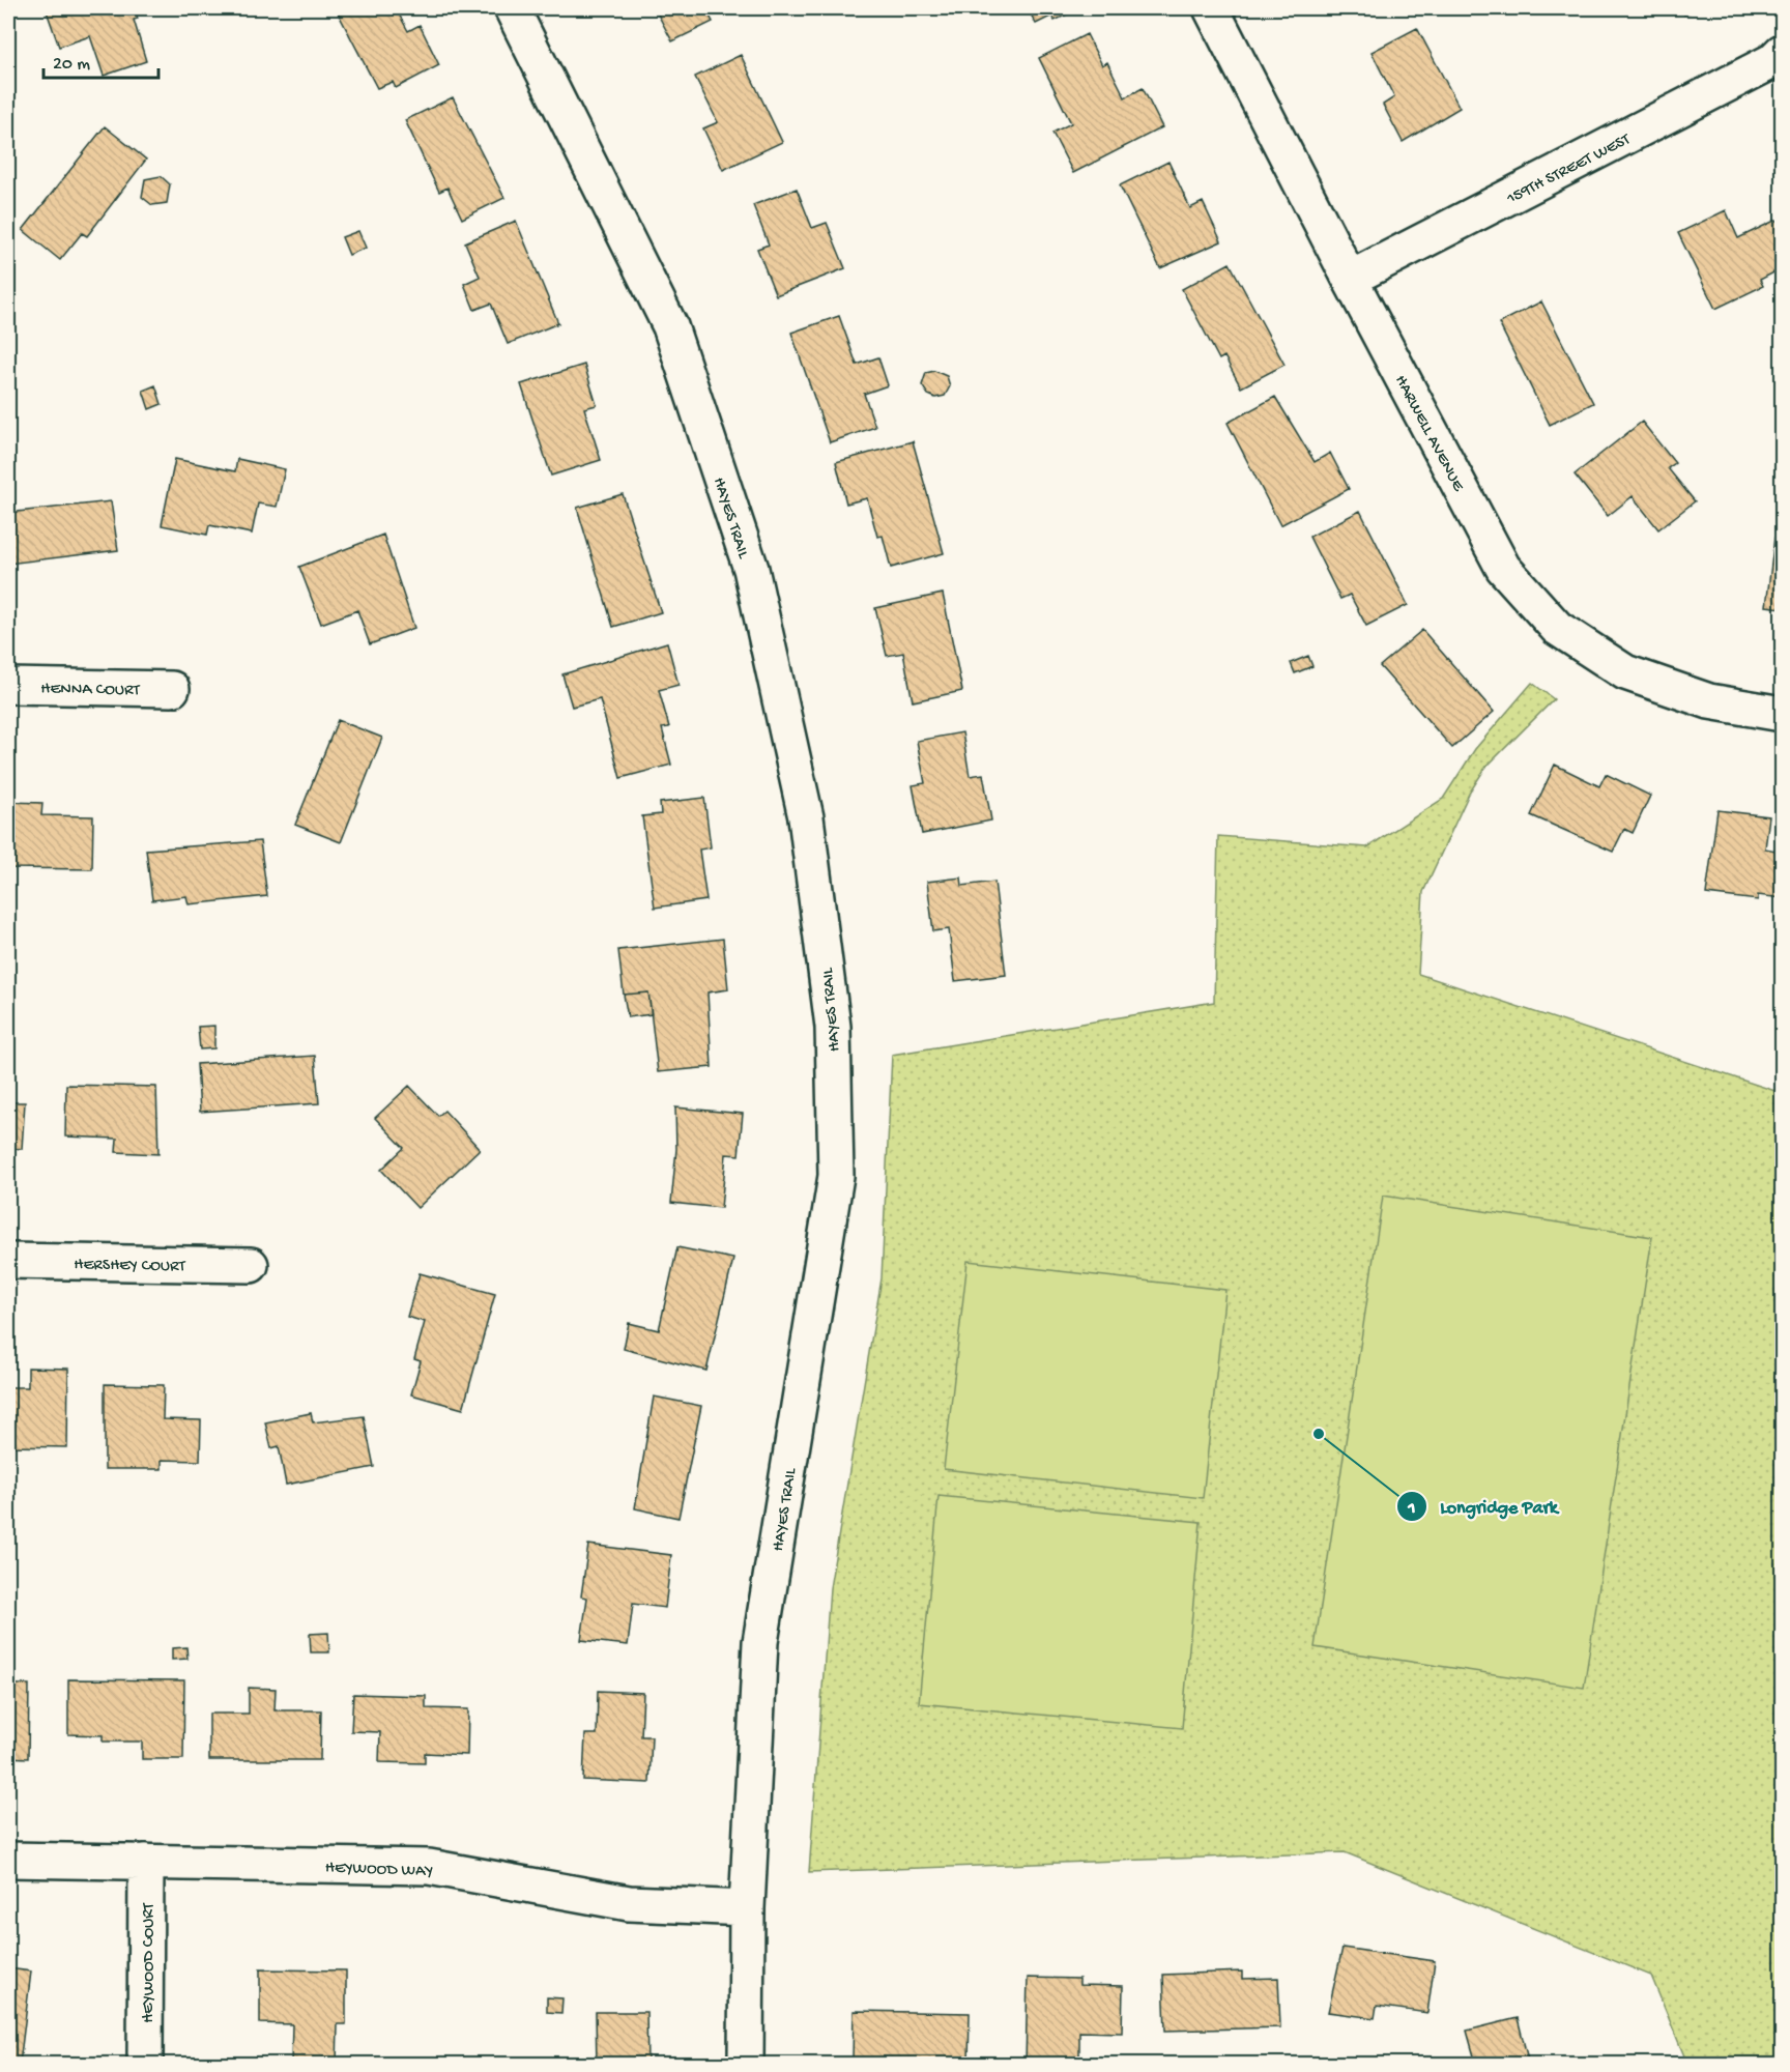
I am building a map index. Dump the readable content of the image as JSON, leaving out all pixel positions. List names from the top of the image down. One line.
{"streets":{"street":["159TH STREET WEST","HARWELL AVENUE","HAYES TRAIL","HENNA COURT","HERSHEY COURT","HEYWOOD WAY","HEYWOOD COURT"]},"crossings":[["159TH STREET WEST","HARWELL AVENUE"],["HAYES TRAIL","HEYWOOD WAY"],["HEYWOOD WAY","HEYWOOD COURT"]],"places":["Longridge Park"],"scale_bar":"20 m"}
